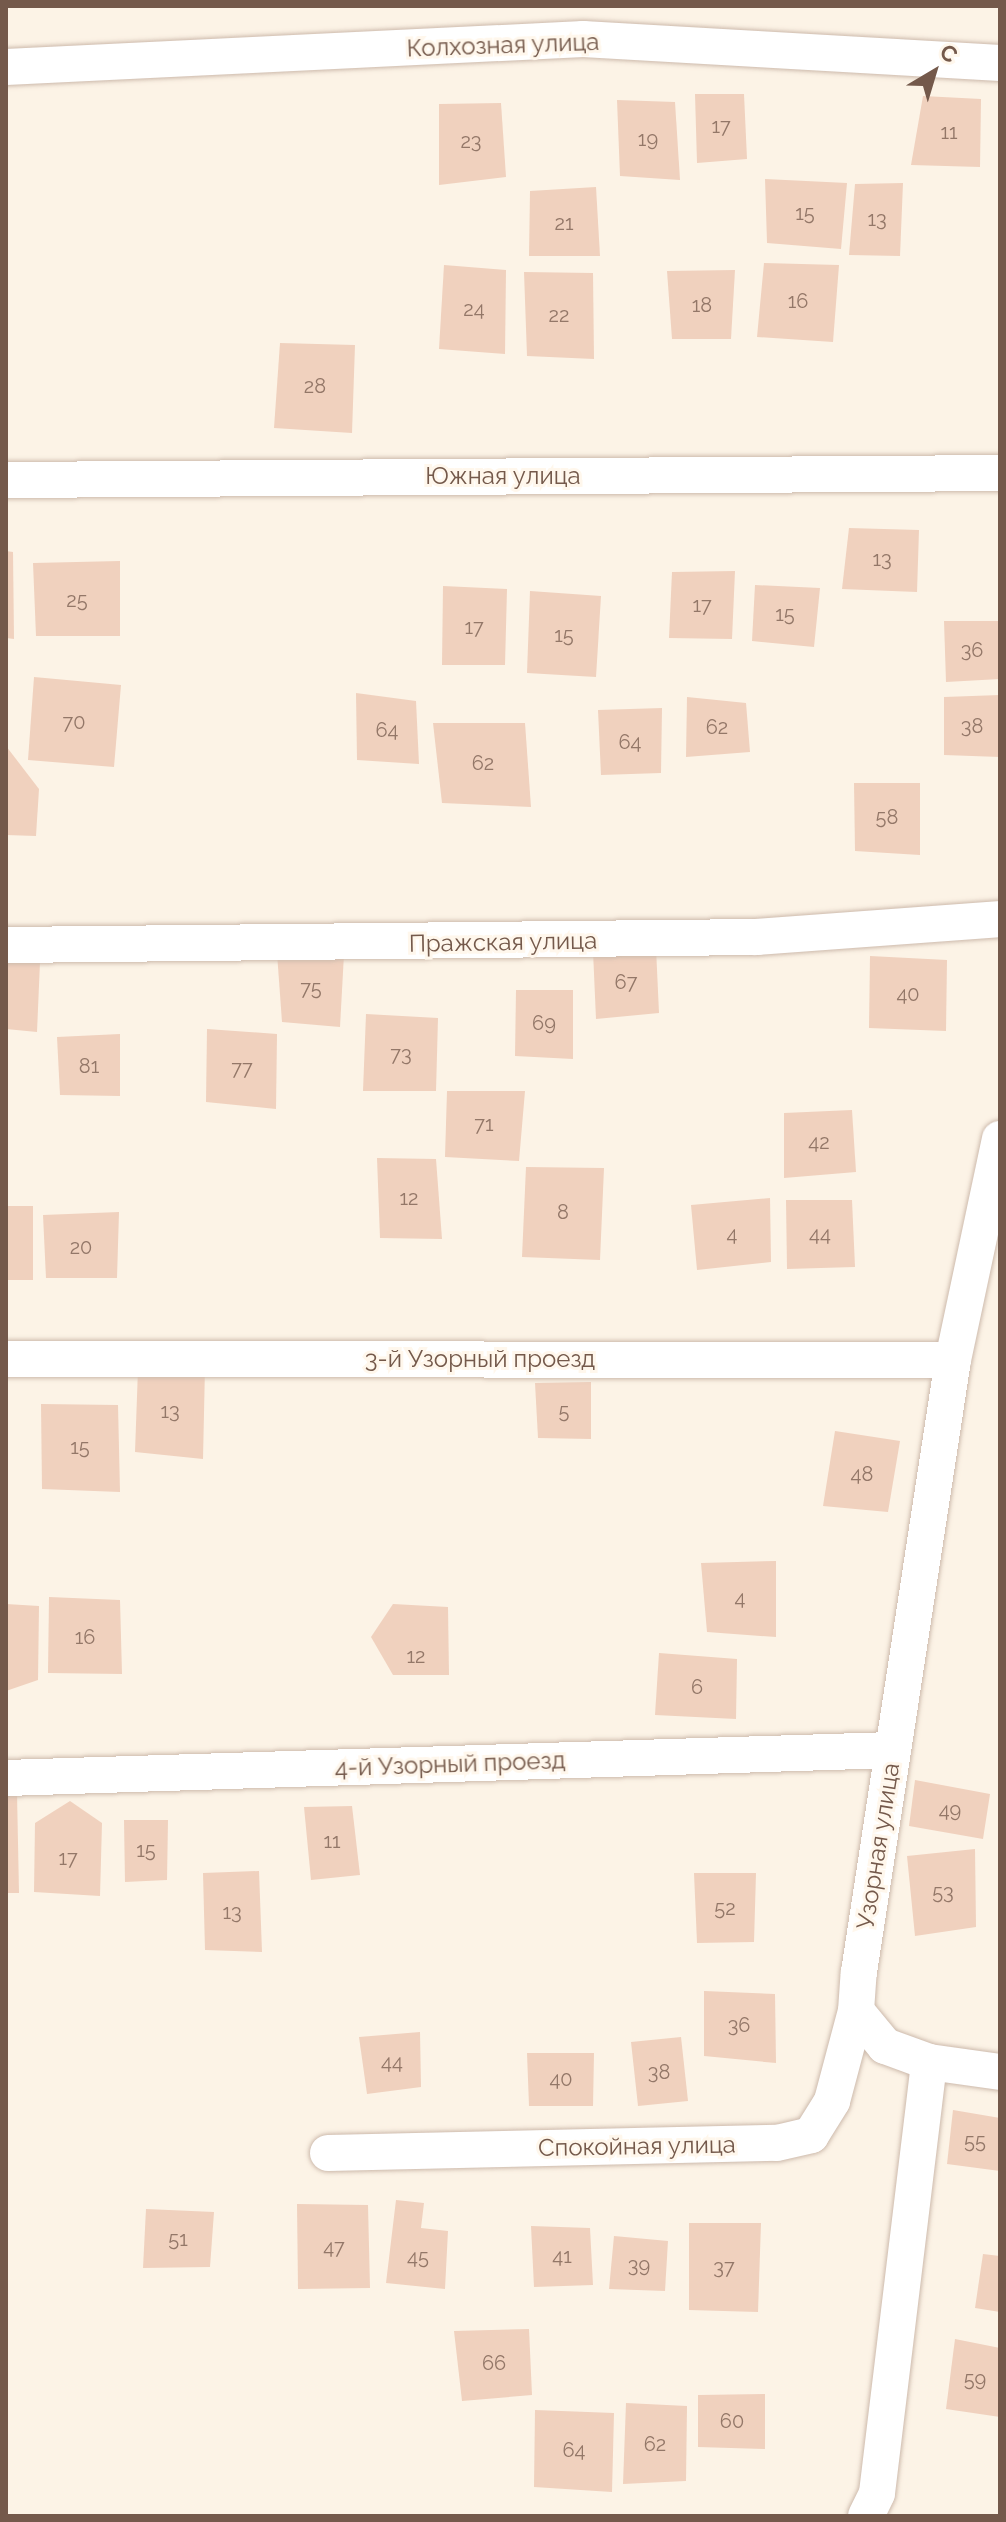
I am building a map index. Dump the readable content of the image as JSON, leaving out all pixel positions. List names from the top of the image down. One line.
{"streets":{"street":["Колхозная улица","Южная улица","Пражская улица","3-й Узорный проезд","4-й Узорный проезд","Узорная улица","Спокойная улица"]},"crossings":[["3-й Узорный проезд","Узорная улица"],["4-й Узорный проезд","Узорная улица"],["Узорная улица","Спокойная улица"]],"house_numbers":["17","11","19","23","15","13","21","16","18","24","22","28","13","25","17","15","17","15","36","70","38","62","64","64","62","58","67","75","40","69","73","81","77","71","42","12","8","4","44","20","13","5","15","48","4","16","12","6","49","11","15","17","53","52","13","36","44","38","40","55","51","47","41","45","39","37","66","59","60","62","64"],"north":"top right"}
